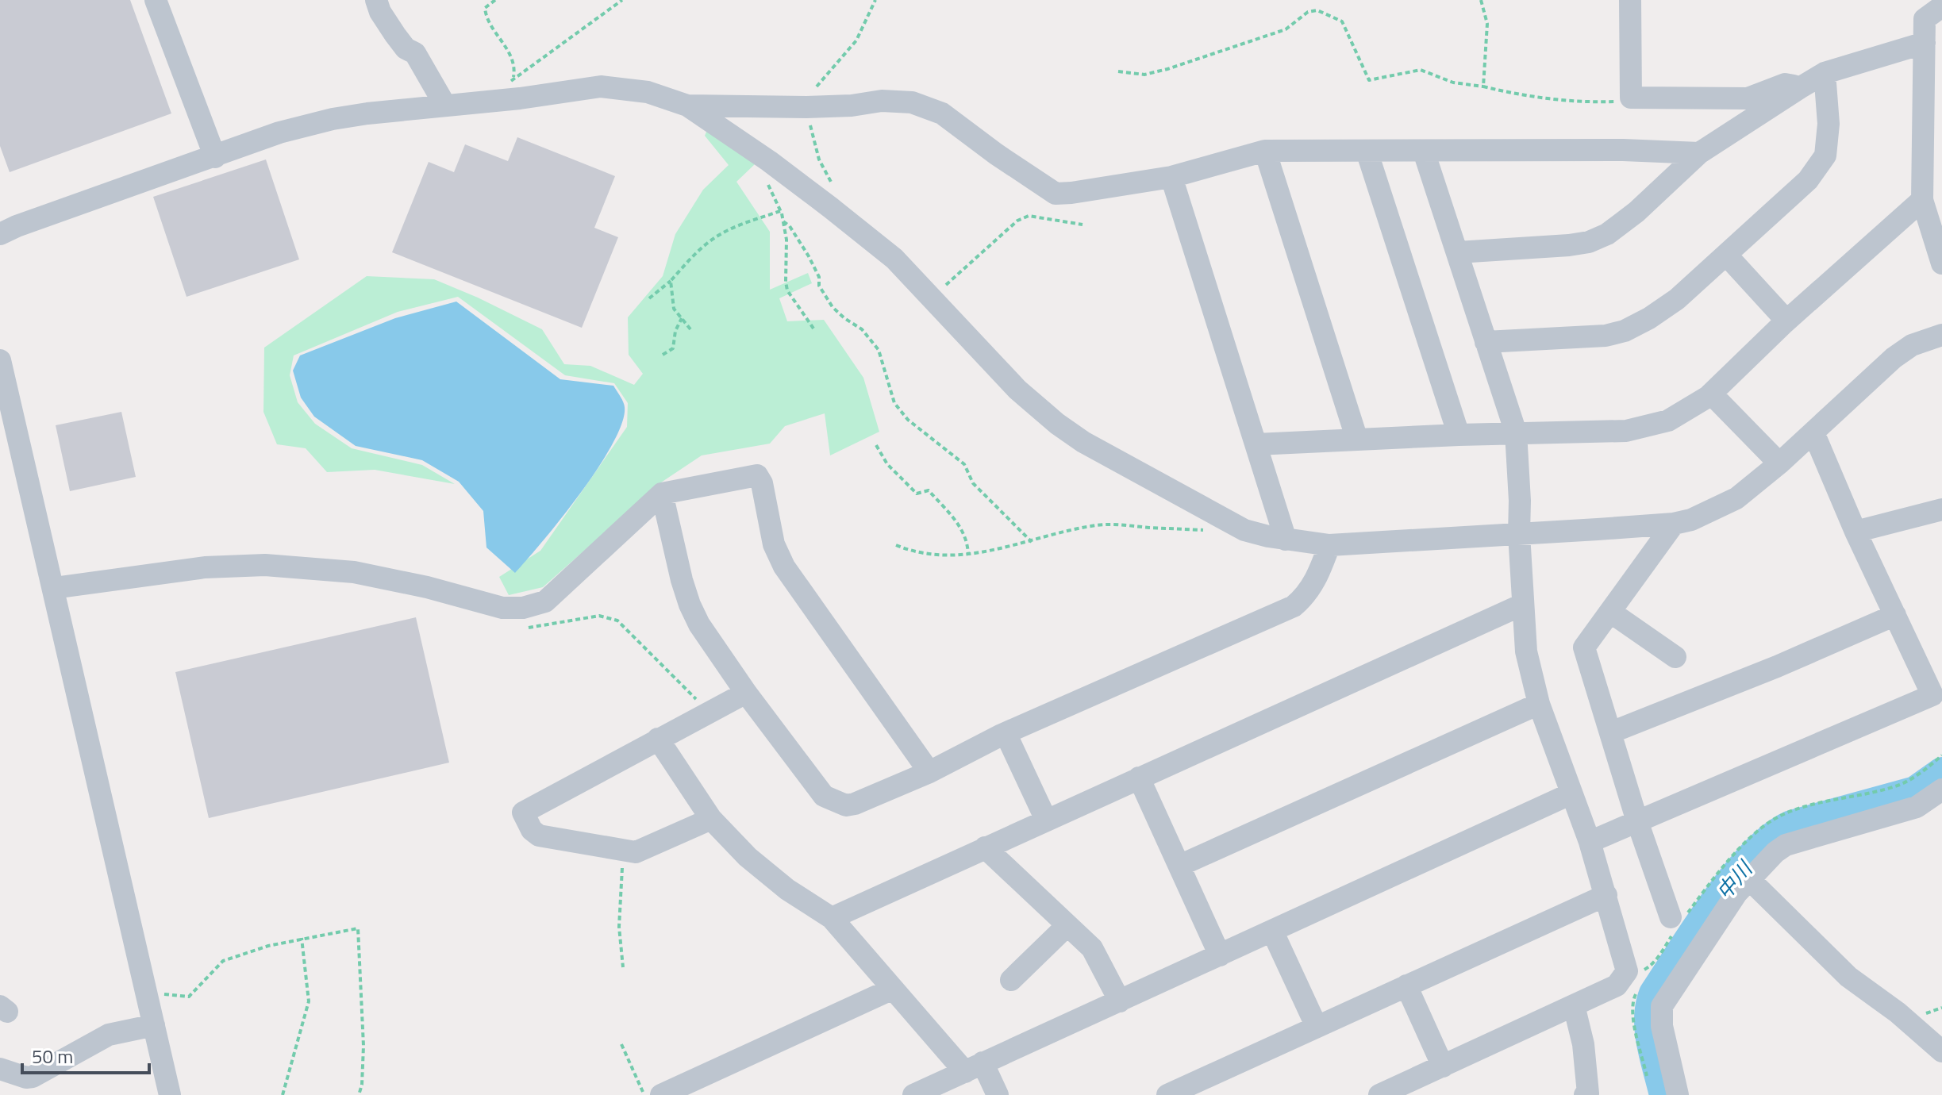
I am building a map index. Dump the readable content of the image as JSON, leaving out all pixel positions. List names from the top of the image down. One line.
{"water":["中川"],"scale_bar":"50 m"}
